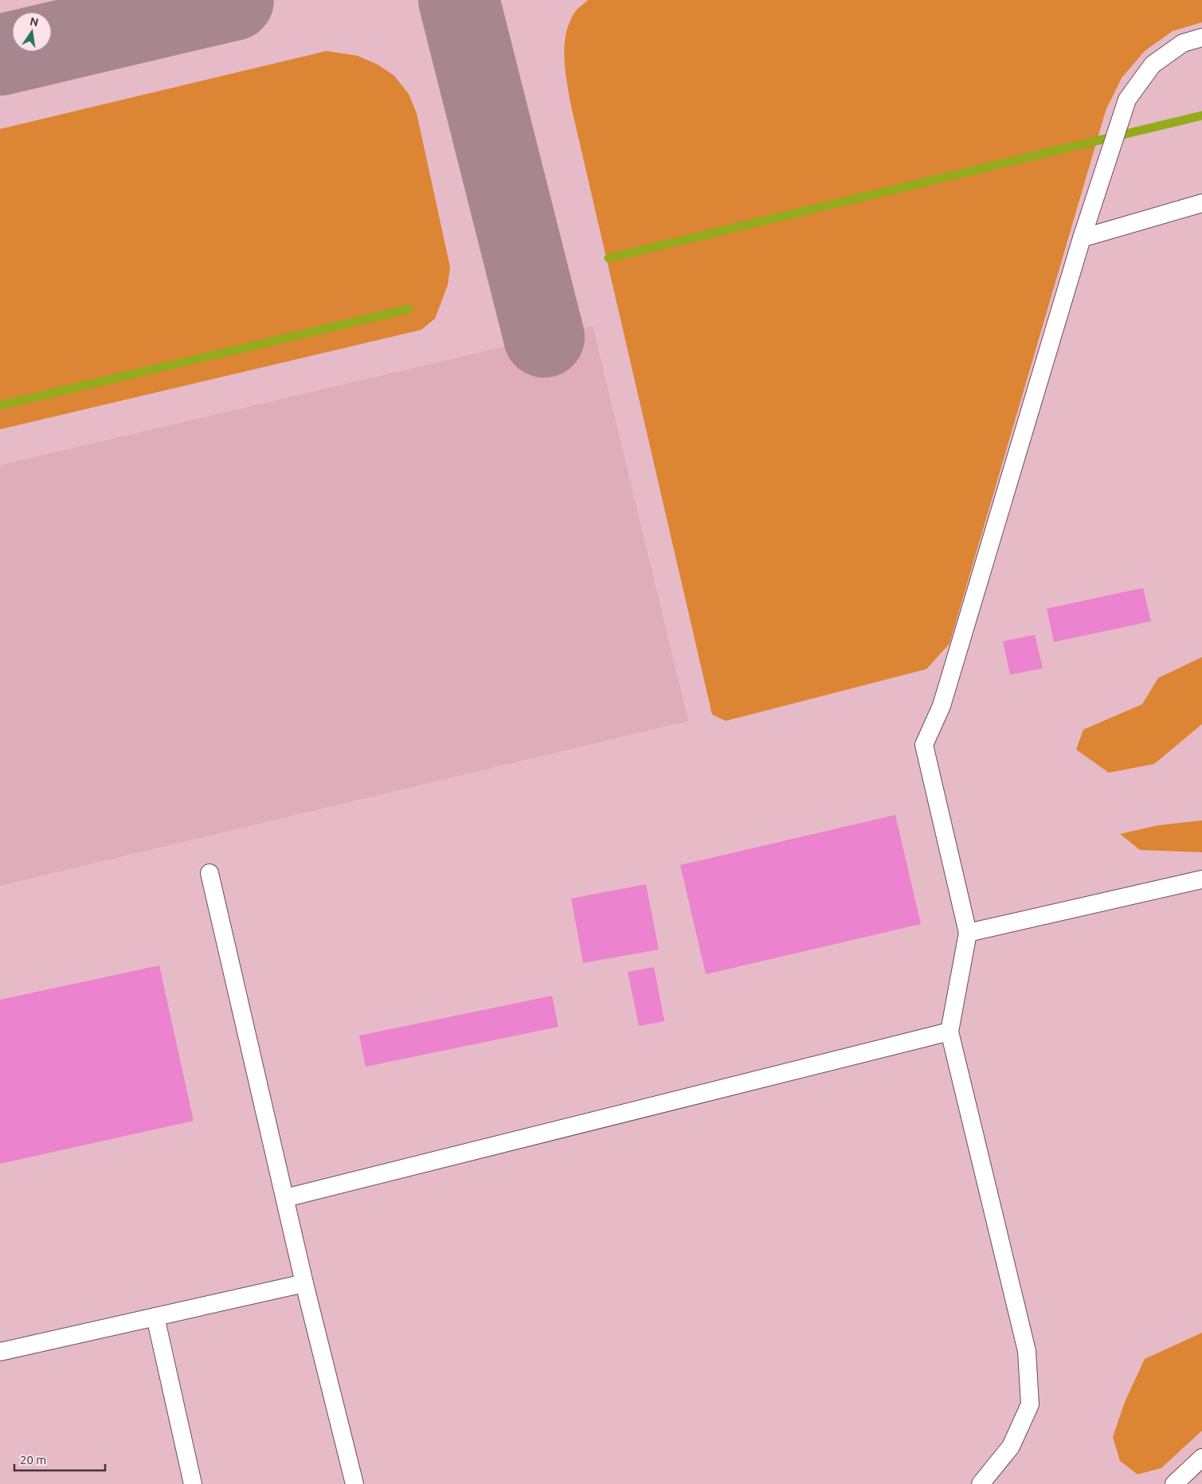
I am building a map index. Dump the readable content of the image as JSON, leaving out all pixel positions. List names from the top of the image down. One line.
{"scale_bar":"20 m","north":"top"}
